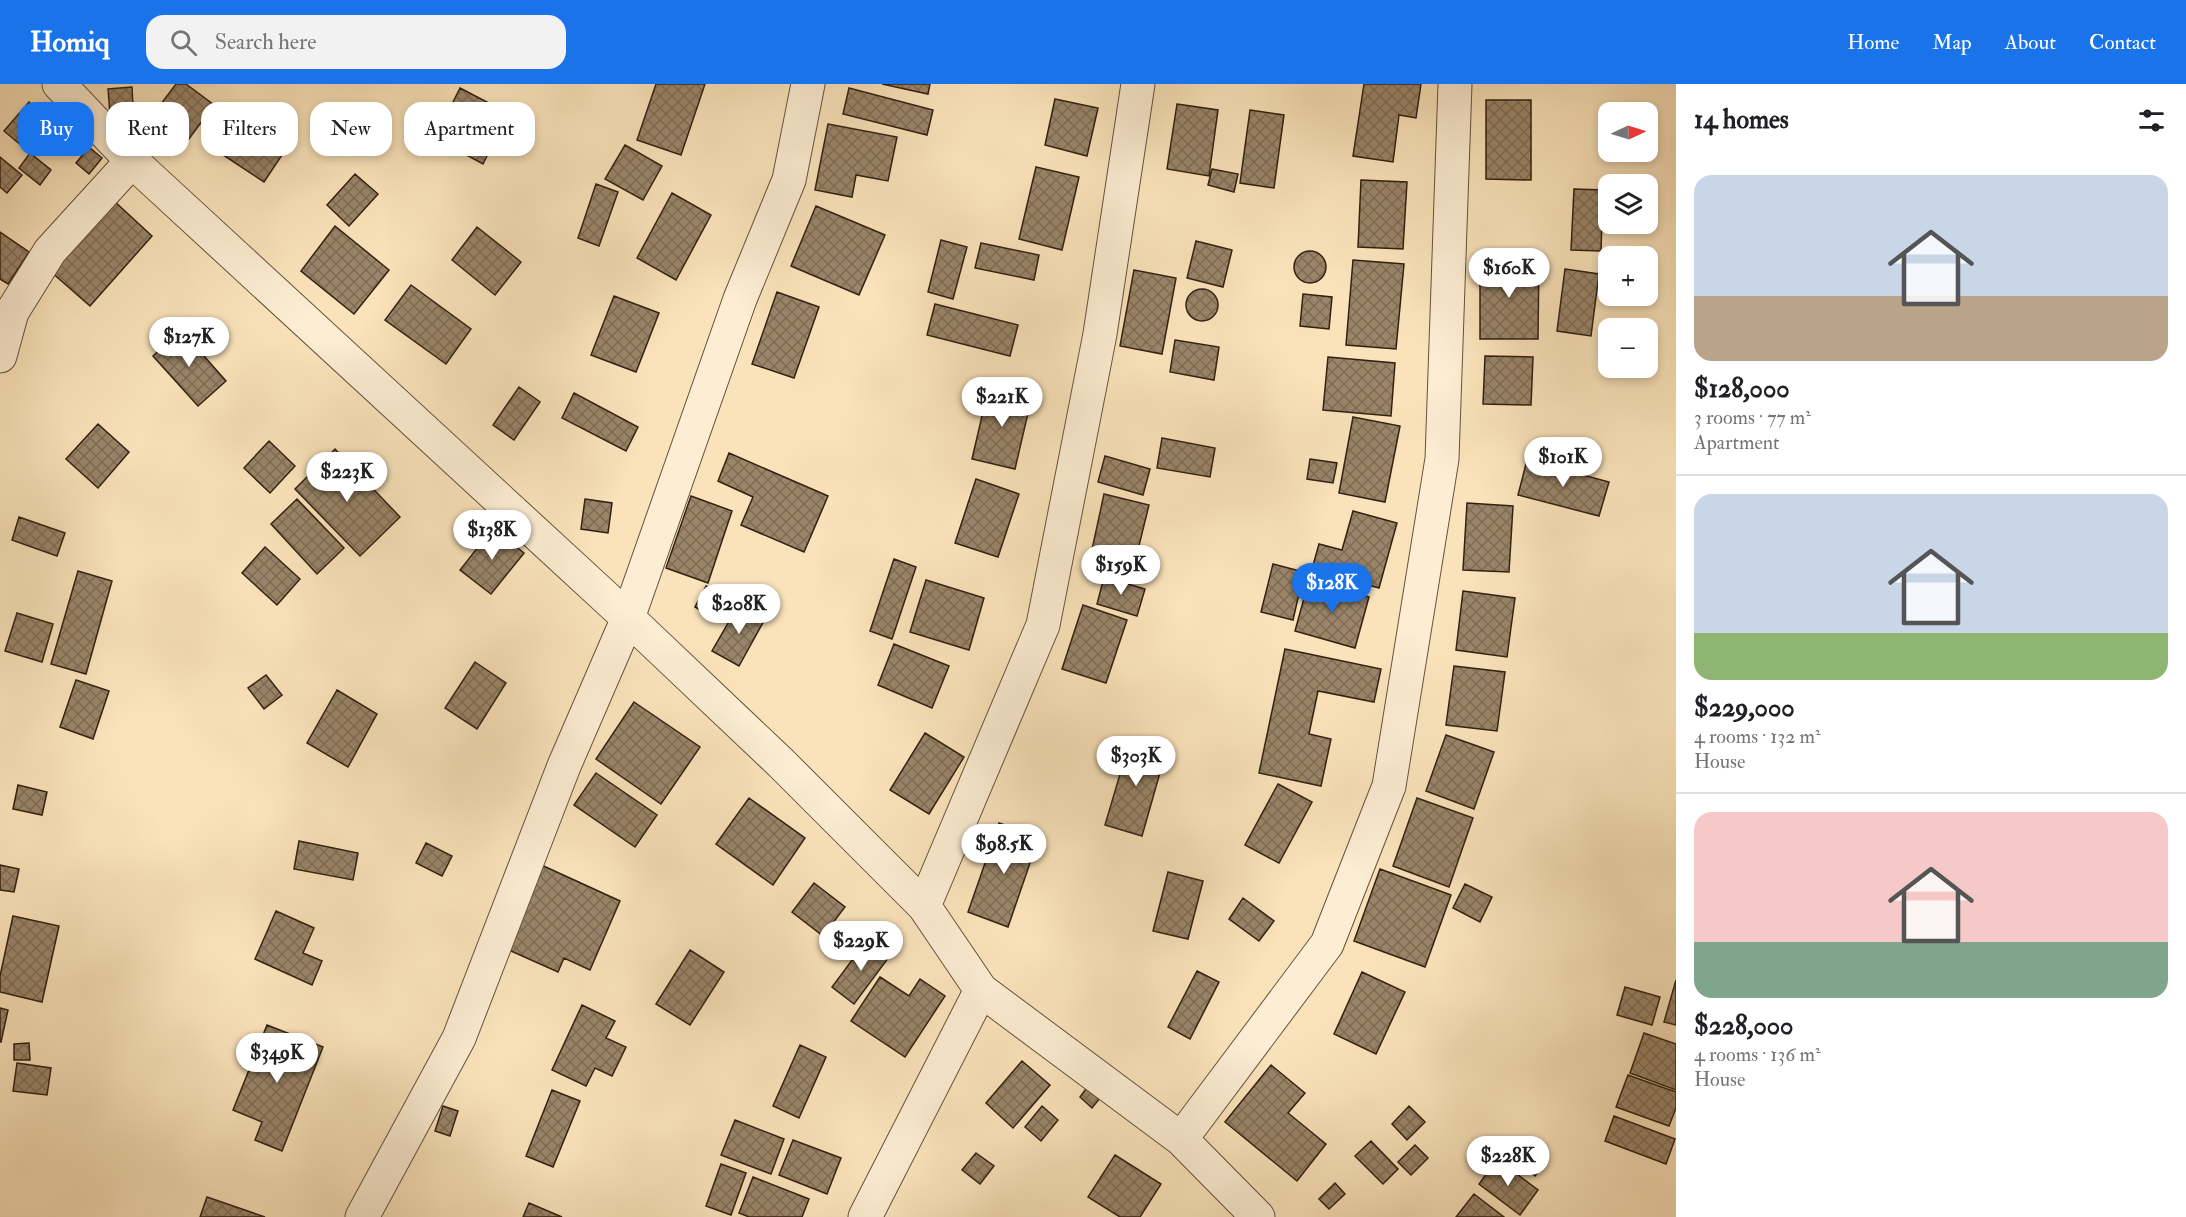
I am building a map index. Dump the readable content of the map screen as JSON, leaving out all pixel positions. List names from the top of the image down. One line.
{"north":"right","page":{"header":"Homiq","search":"Search here","nav":["Home","Map","About","Contact"],"heading":"14 homes","map_buttons":["+","−"],"chip":["Buy","Rent","Filters","New","Apartment"],"list":[{"name":"$128,000","note":"3 rooms · 77 m² · Apartment"},{"name":"$229,000","note":"4 rooms · 132 m² · House"},{"name":"$228,000","note":"4 rooms · 136 m² · House"}],"price":["$160K","$127K","$221K","$101K","$223K","$138K","$159K","$128K","$208K","$303K","$98.5K","$229K","$349K","$228K"]}}
